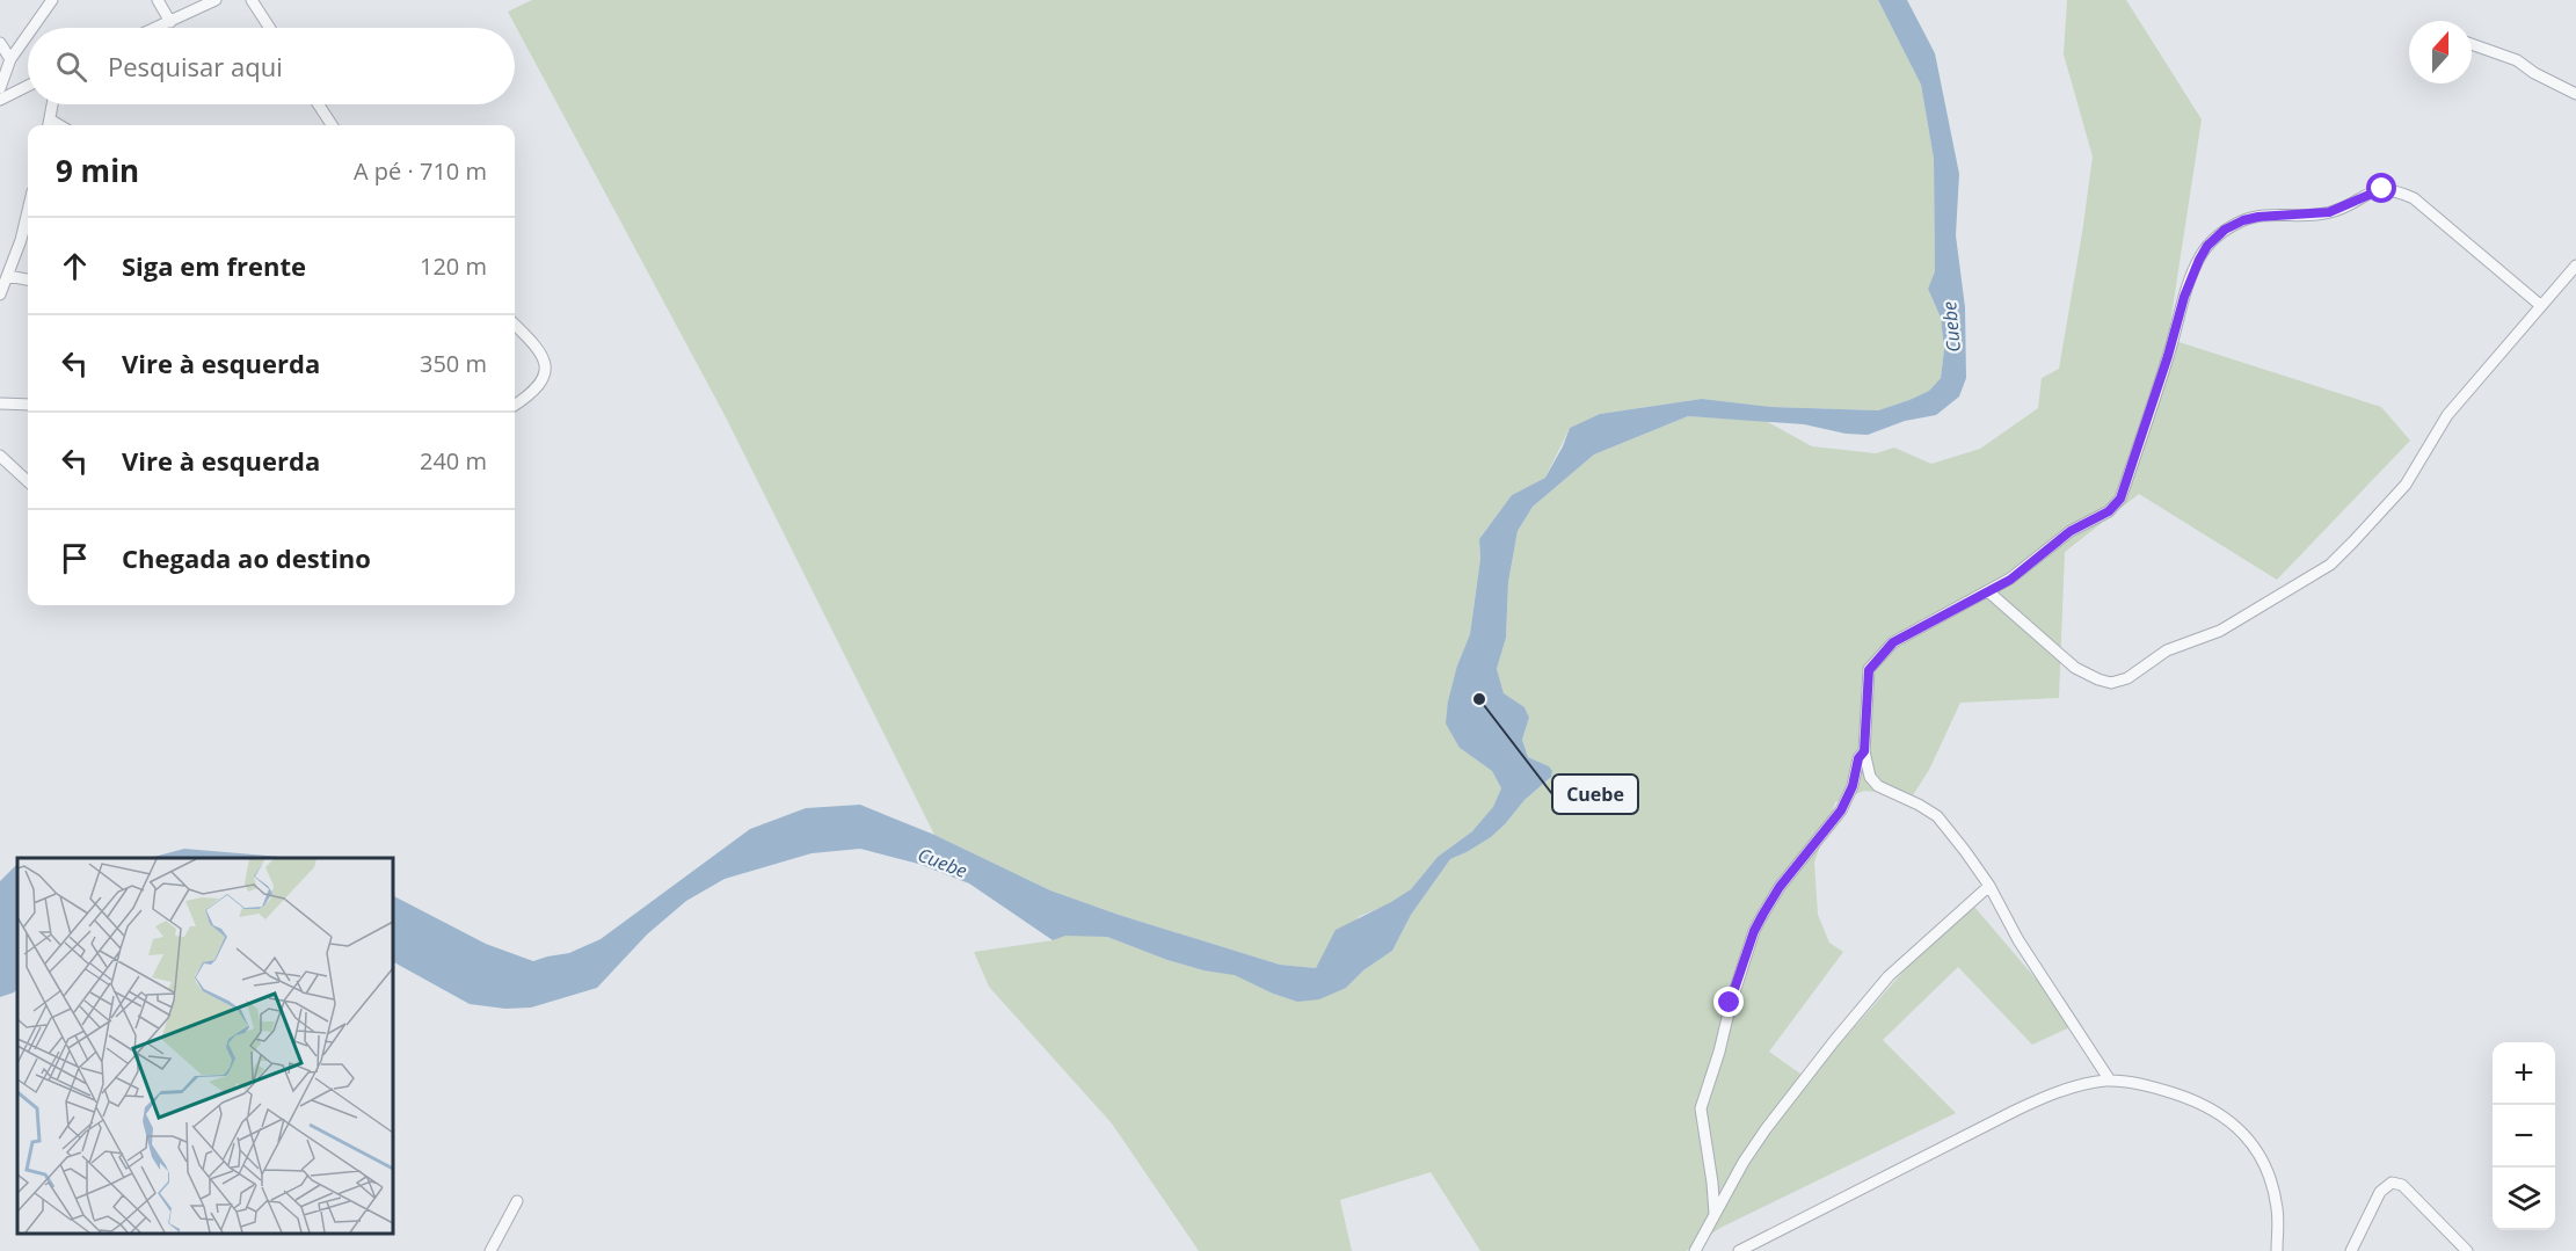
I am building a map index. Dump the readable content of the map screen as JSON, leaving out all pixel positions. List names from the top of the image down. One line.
{"water":["Cuebe"],"places":["Cuebe"],"north":"top","page":{"search":"Pesquisar aqui","heading":["9 min","A pé · 710 m"],"list":[["Siga em frente","120 m"],["Vire à esquerda","350 m"],["Vire à esquerda","240 m"],"Chegada ao destino"],"map_buttons":["+","−"]}}
